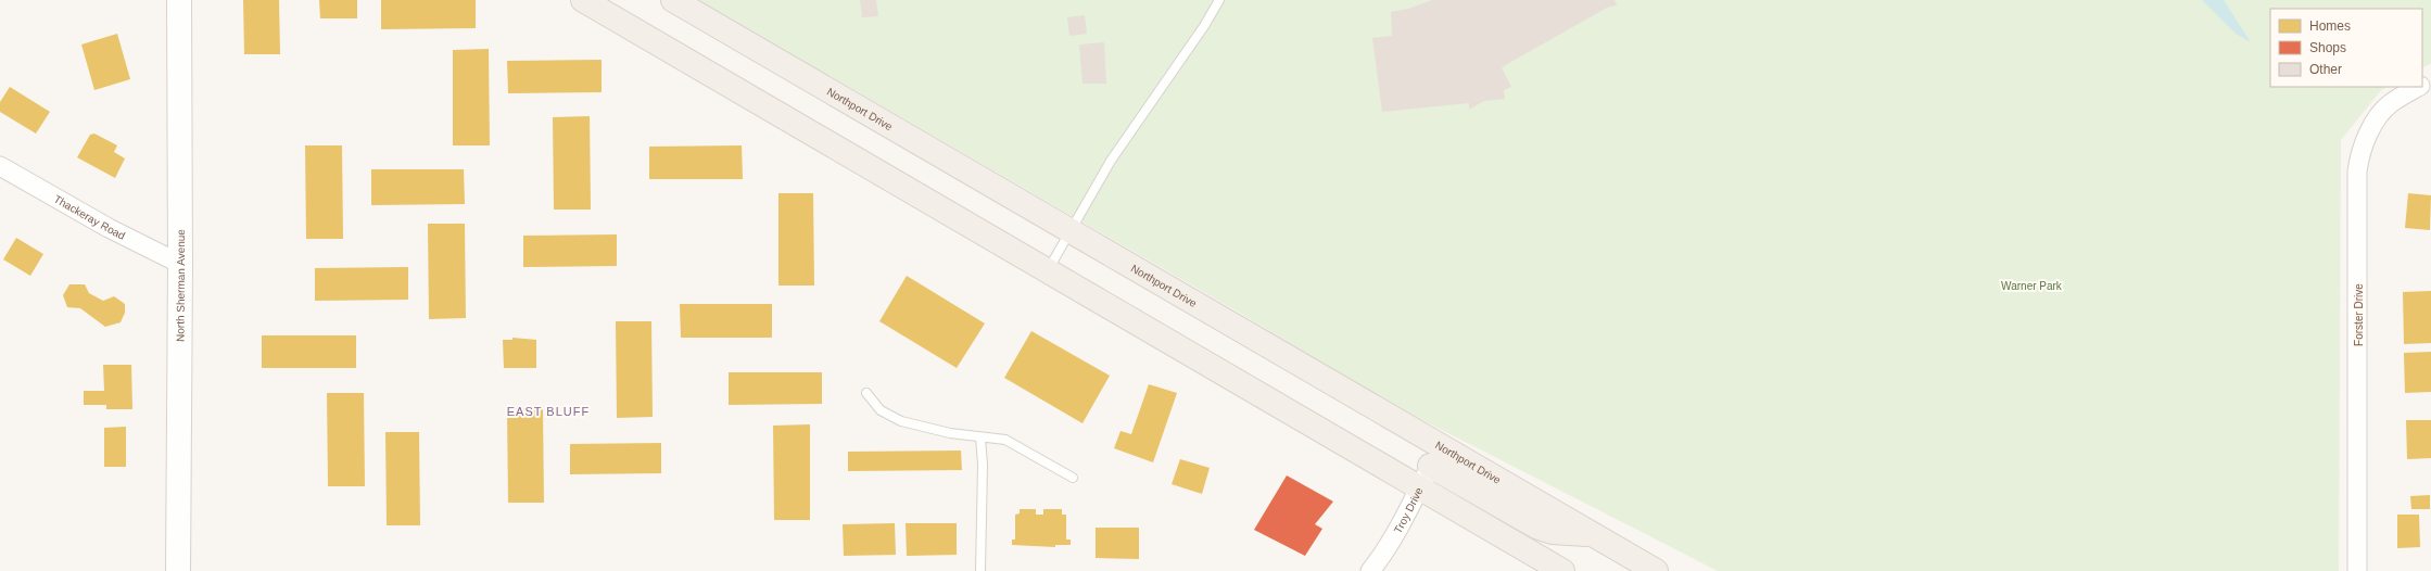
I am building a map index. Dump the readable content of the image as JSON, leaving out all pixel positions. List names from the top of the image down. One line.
{"streets":{"main road":["Northport Drive"],"street":["Thackeray Road","North Sherman Avenue","Forster Drive","Troy Drive"]},"crossings":[["Northport Drive","Troy Drive"],["Thackeray Road","North Sherman Avenue"]],"districts":["EAST BLUFF"],"parks":["Warner Park"],"legend":["Homes","Shops","Other"]}
